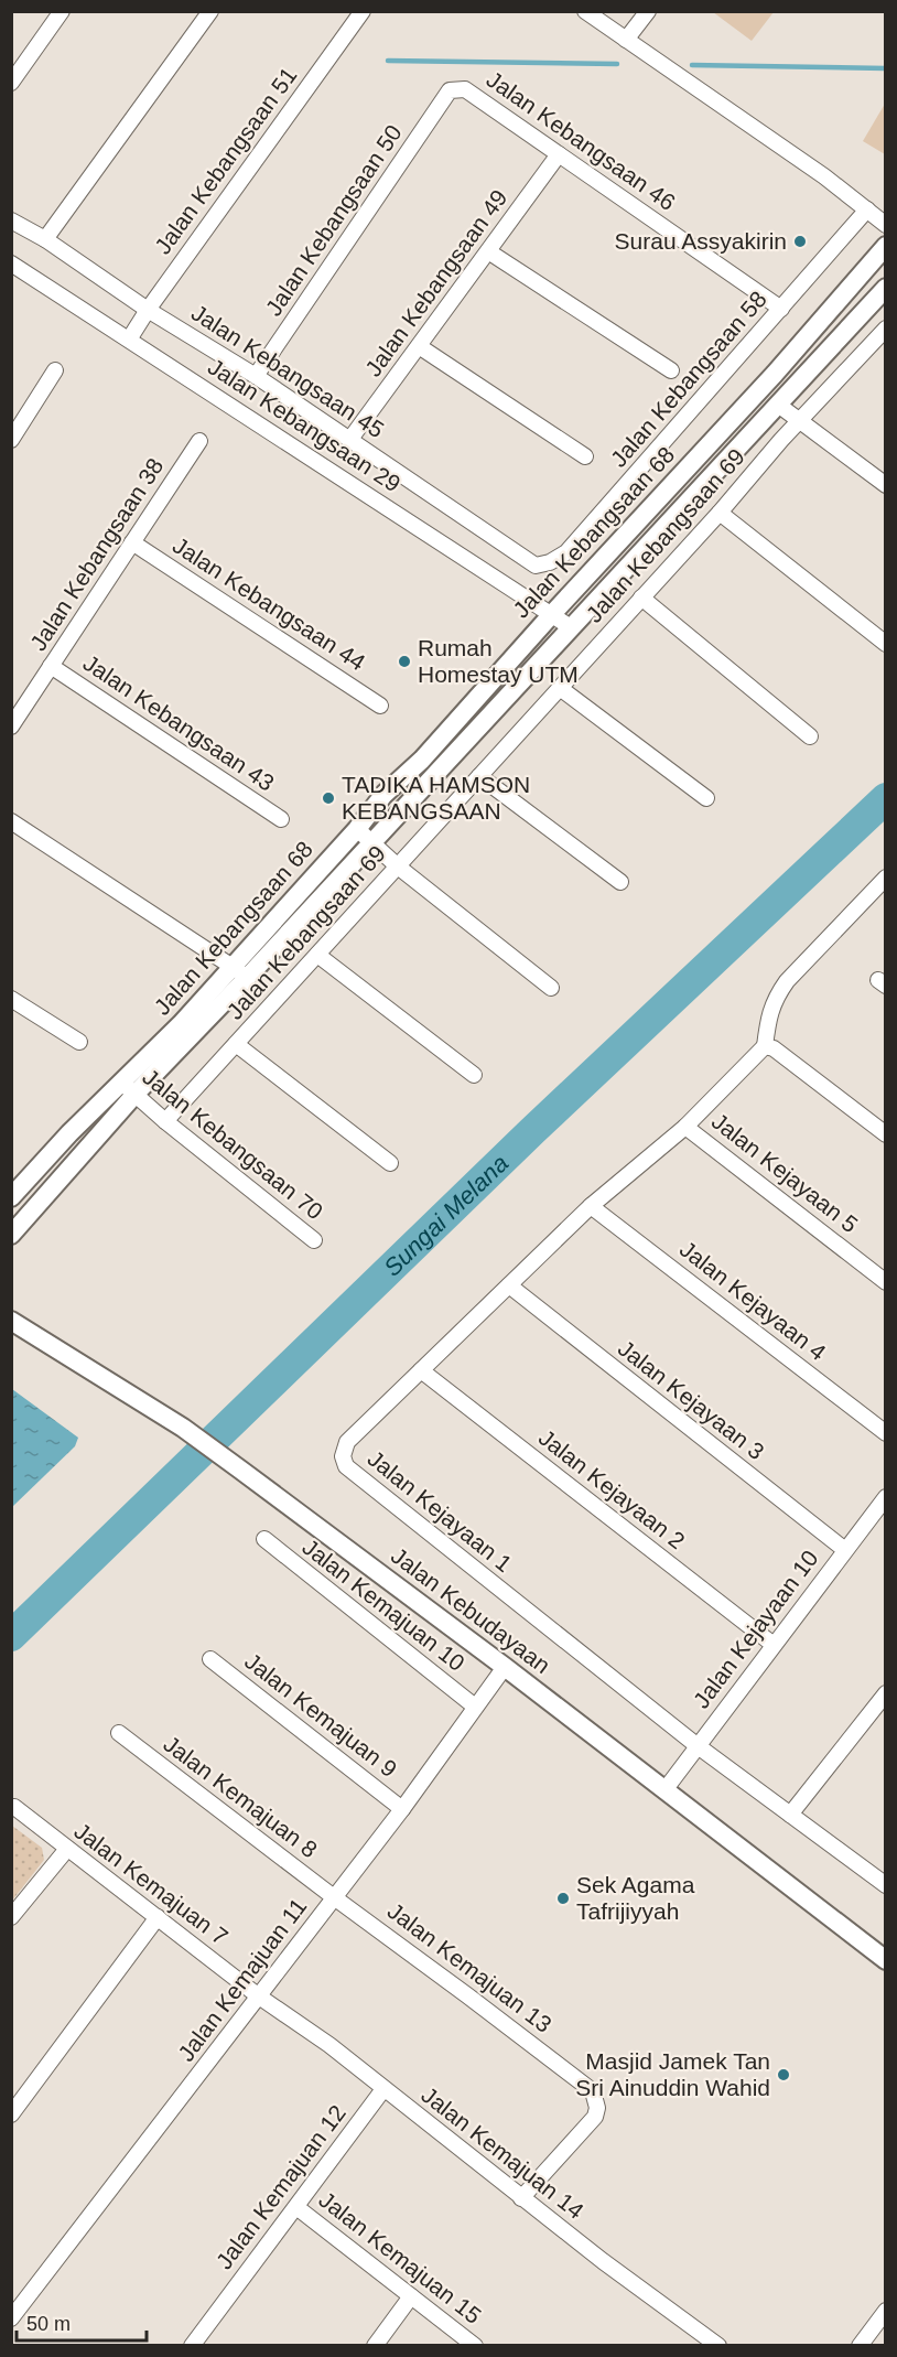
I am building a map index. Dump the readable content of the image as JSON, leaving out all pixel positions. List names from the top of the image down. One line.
{"streets":{"street":["Jalan Kebangsaan 46","Jalan Kebangsaan 51","Jalan Kebangsaan 50","Jalan Kebangsaan 49","Jalan Kebangsaan 45","Jalan Kebangsaan 58","Jalan Kebangsaan 29","Jalan Kebangsaan 68","Jalan Kebangsaan 69","Jalan Kebangsaan 38","Jalan Kebangsaan 44","Jalan Kebangsaan 43","Jalan Kebangsaan 70","Jalan Kejayaan 5","Jalan Kejayaan 4","Jalan Kejayaan 3","Jalan Kejayaan 2","Jalan Kejayaan 1","Jalan Kemajuan 10","Jalan Kebudayaan","Jalan Kejayaan 10","Jalan Kemajuan 9","Jalan Kemajuan 8","Jalan Kemajuan 7","Jalan Kemajuan 13","Jalan Kemajuan 11","Jalan Kemajuan 14","Jalan Kemajuan 12","Jalan Kemajuan 15"]},"crossings":[["Jalan Kebangsaan 46","Jalan Kebangsaan 50"],["Jalan Kebangsaan 46","Jalan Kebangsaan 49"],["Jalan Kebangsaan 46","Jalan Kebangsaan 58"],["Jalan Kebangsaan 51","Jalan Kebangsaan 45"],["Jalan Kebangsaan 51","Jalan Kebangsaan 29"],["Jalan Kebangsaan 50","Jalan Kebangsaan 45"],["Jalan Kebangsaan 49","Jalan Kebangsaan 45"],["Jalan Kebangsaan 45","Jalan Kebangsaan 58"],["Jalan Kebangsaan 29","Jalan Kebangsaan 68"],["Jalan Kebangsaan 68","Jalan Kebangsaan 70"],["Jalan Kebangsaan 69","Jalan Kebangsaan 70"],["Jalan Kebangsaan 38","Jalan Kebangsaan 44"],["Jalan Kebangsaan 38","Jalan Kebangsaan 43"],["Jalan Kejayaan 5","Jalan Kejayaan 1"],["Jalan Kejayaan 4","Jalan Kejayaan 1"],["Jalan Kejayaan 3","Jalan Kejayaan 1"],["Jalan Kejayaan 3","Jalan Kejayaan 10"],["Jalan Kejayaan 2","Jalan Kejayaan 1"],["Jalan Kejayaan 2","Jalan Kejayaan 10"],["Jalan Kejayaan 1","Jalan Kejayaan 10"],["Jalan Kemajuan 10","Jalan Kemajuan 11"],["Jalan Kebudayaan","Jalan Kejayaan 10"],["Jalan Kebudayaan","Jalan Kemajuan 11"],["Jalan Kemajuan 9","Jalan Kemajuan 11"],["Jalan Kemajuan 8","Jalan Kemajuan 13"],["Jalan Kemajuan 8","Jalan Kemajuan 11"],["Jalan Kemajuan 7","Jalan Kemajuan 11"],["Jalan Kemajuan 7","Jalan Kemajuan 14"],["Jalan Kemajuan 13","Jalan Kemajuan 11"],["Jalan Kemajuan 13","Jalan Kemajuan 14"],["Jalan Kemajuan 11","Jalan Kemajuan 14"],["Jalan Kemajuan 14","Jalan Kemajuan 12"],["Jalan Kemajuan 12","Jalan Kemajuan 15"]],"water":["Sungai Melana"],"places":["Surau Assyakirin","Rumah Homestay UTM","TADIKA HAMSON KEBANGSAAN","Sek Agama Tafrijiyyah","Masjid Jamek Tan Sri Ainuddin Wahid"],"scale_bar":"50 m"}
